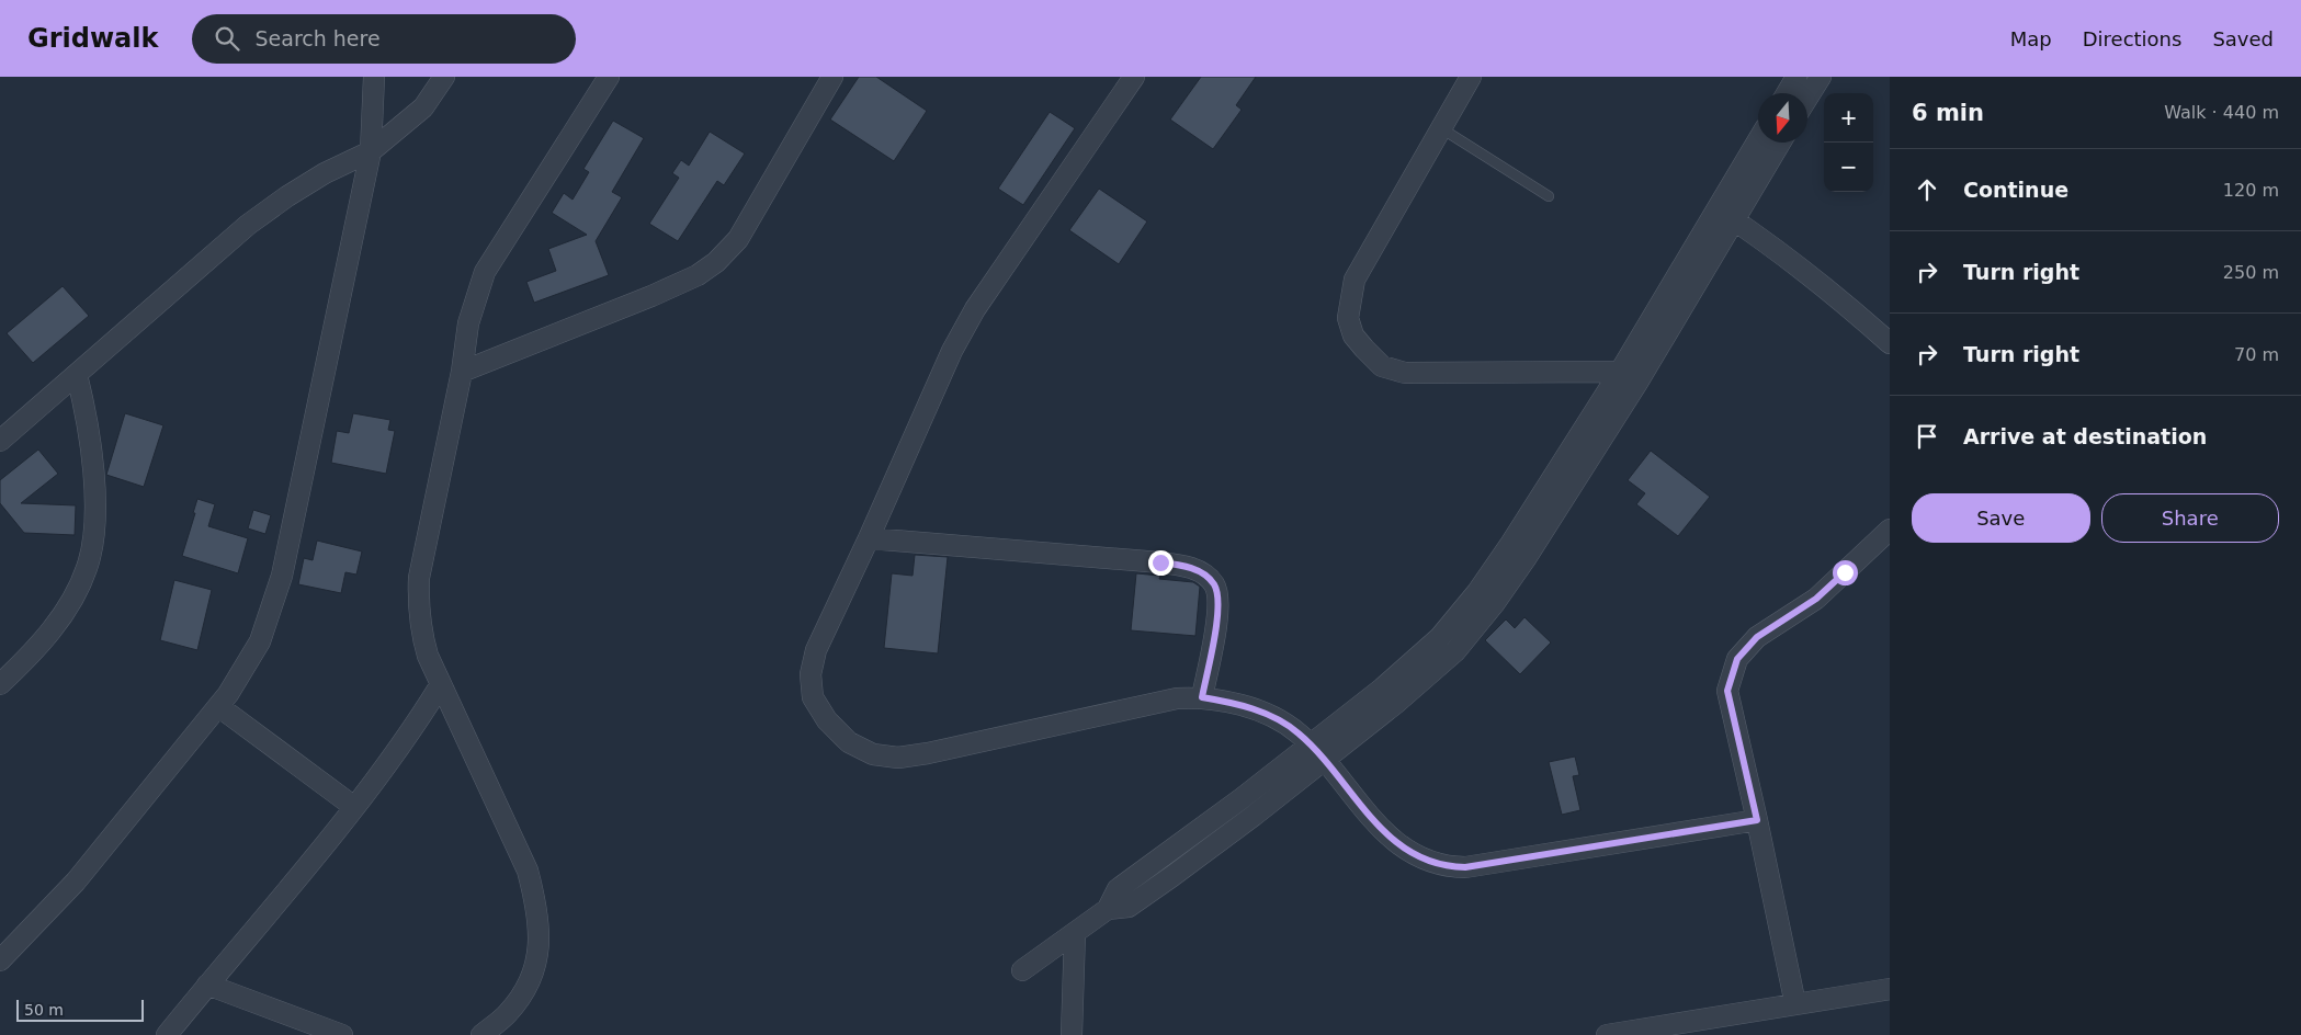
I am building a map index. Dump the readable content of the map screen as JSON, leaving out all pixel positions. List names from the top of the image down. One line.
{"scale_bar":"50 m","north":"bottom","page":{"header":"Gridwalk","search":"Search here","nav":["Map","Directions","Saved"],"heading":["6 min","Walk · 440 m"],"map_buttons":["+","−"],"list":[["Continue","120 m"],["Turn right","250 m"],["Turn right","70 m"],"Arrive at destination"],"buttons":["Save","Share"],"scale":"50 m"}}
